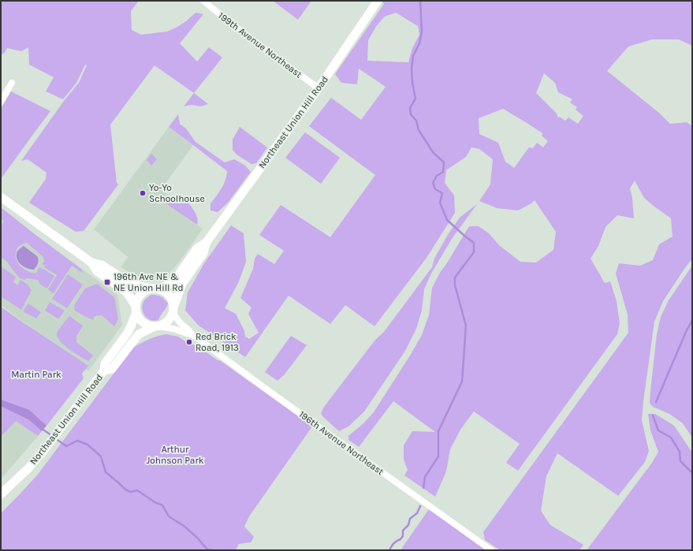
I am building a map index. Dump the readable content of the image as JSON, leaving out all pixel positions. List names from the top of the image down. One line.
{"streets":{"street":["199th Avenue Northeast","Northeast Union Hill Road","196th Avenue Northeast"]},"crossings":[["199th Avenue Northeast","Northeast Union Hill Road"],["Northeast Union Hill Road","196th Avenue Northeast"]],"parks":["Martin Park","Arthur Johnson Park"],"places":{"other":["Yo-Yo Schoolhouse","Red Brick Road, 1913"],"transit":["196th Ave NE & NE Union Hill Rd"]}}
